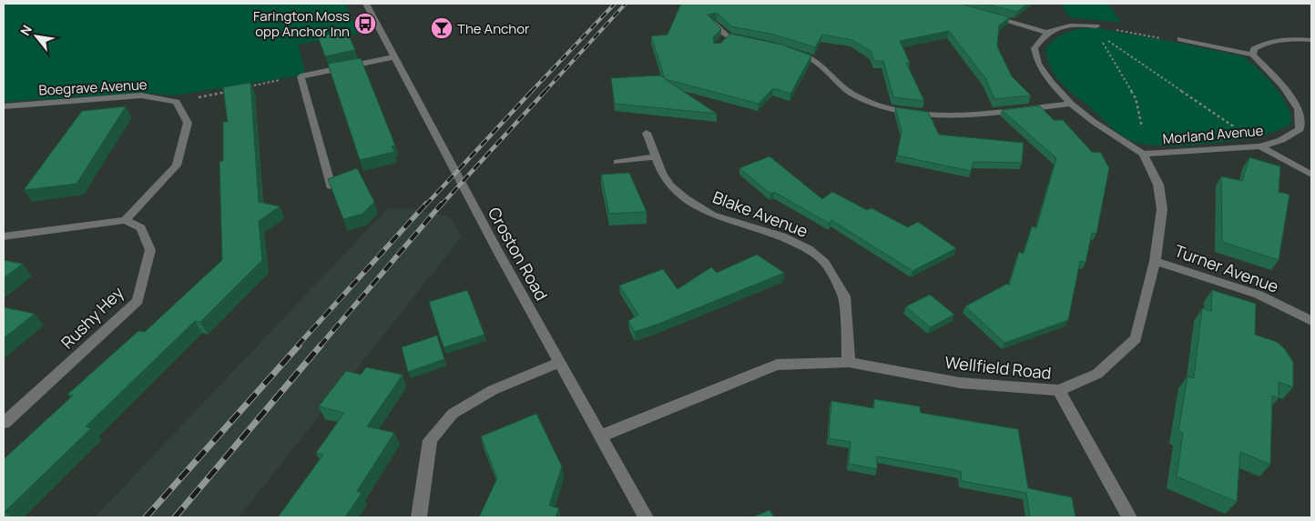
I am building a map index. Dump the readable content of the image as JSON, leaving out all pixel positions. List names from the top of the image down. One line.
{"streets":{"street":["Boegrave Avenue","Morland Avenue","Blake Avenue","Croston Road","Turner Avenue","Rushy Hey","Wellfield Road"]},"crossings":[["Morland Avenue","Wellfield Road"],["Blake Avenue","Wellfield Road"],["Croston Road","Wellfield Road"],["Turner Avenue","Wellfield Road"]],"places":{"bus stop":["Farington Moss opp Anchor Inn"],"bar":["The Anchor"]},"north":"top left"}
